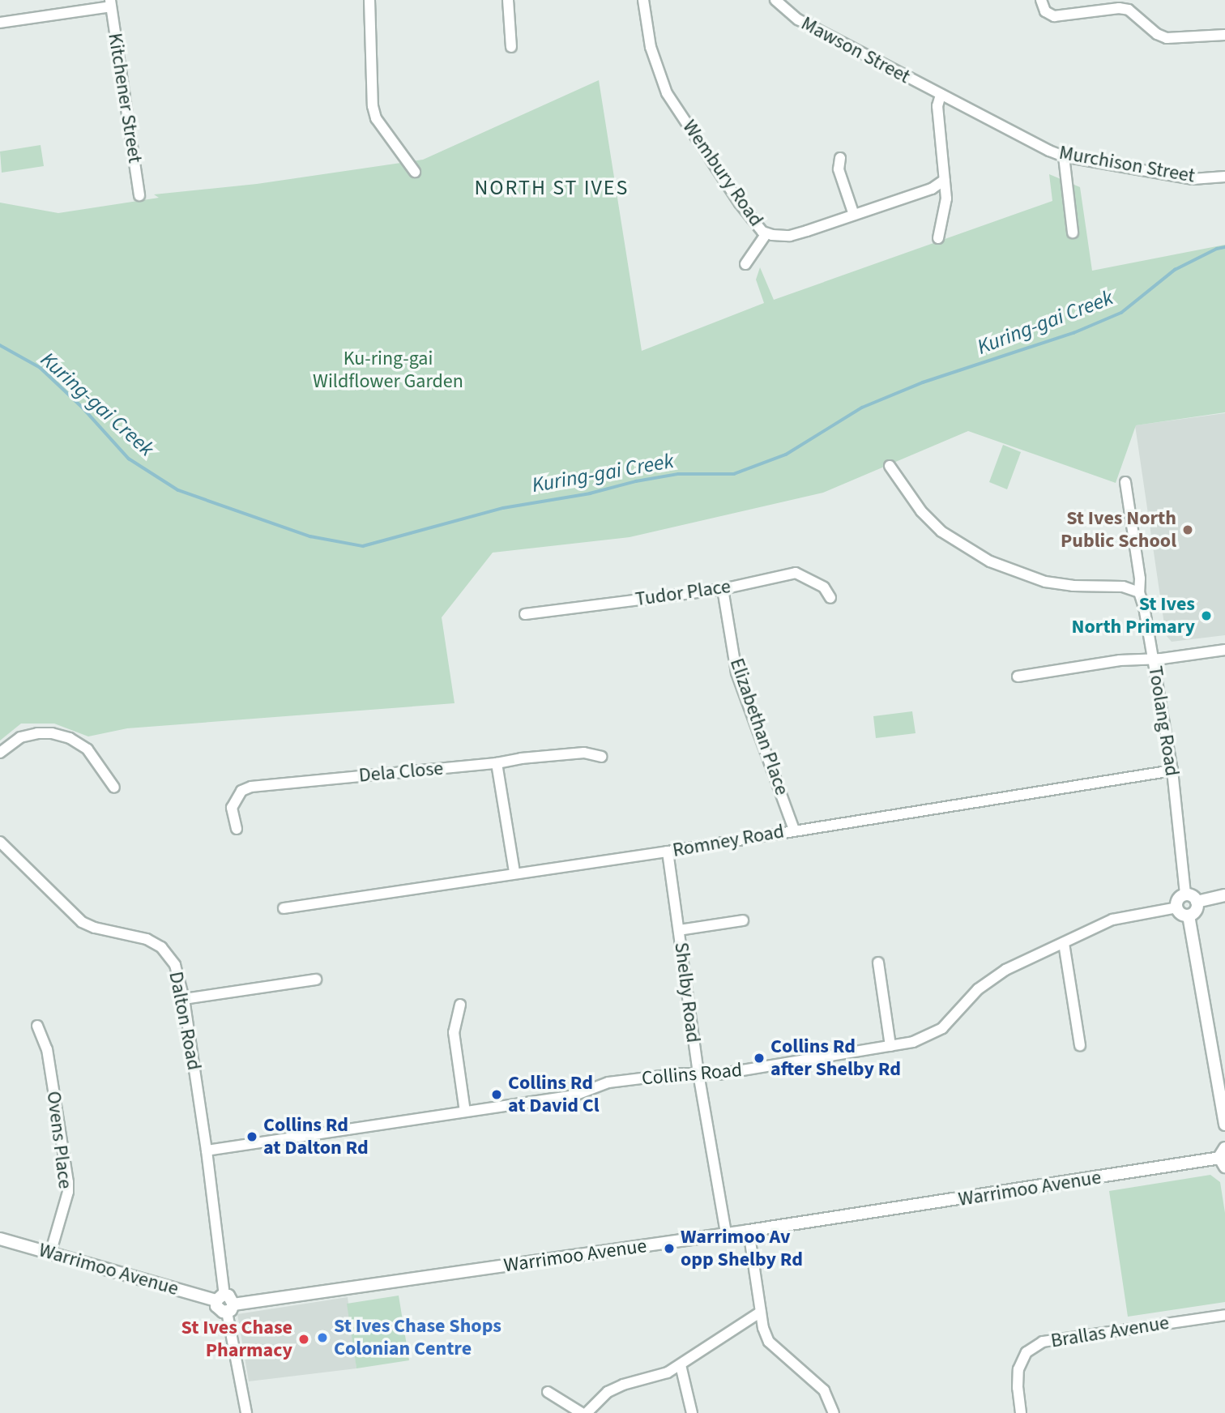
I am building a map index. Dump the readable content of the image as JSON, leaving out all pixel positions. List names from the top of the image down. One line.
{"streets":{"street":["Mawson Street","Kitchener Street","Murchison Street","Wembury Road","Tudor Place","Toolang Road","Elizabethan Place","Dela Close","Romney Road","Shelby Road","Dalton Road","Collins Road","Ovens Place","Warrimoo Avenue","Brallas Avenue"]},"crossings":[["Mawson Street","Murchison Street"],["Tudor Place","Elizabethan Place"],["Toolang Road","Romney Road"],["Toolang Road","Collins Road"],["Elizabethan Place","Romney Road"],["Romney Road","Shelby Road"],["Shelby Road","Collins Road"],["Shelby Road","Warrimoo Avenue"],["Dalton Road","Collins Road"],["Dalton Road","Warrimoo Avenue"],["Ovens Place","Warrimoo Avenue"]],"districts":["NORTH ST IVES"],"water":["Kuring-gai Creek"],"parks":["Ku-ring-gai Wildflower Garden"],"places":["St Ives North Public School","St Ives North Primary","Collins Rd after Shelby Rd","Collins Rd at David Cl","Collins Rd at Dalton Rd","Warrimoo Av opp Shelby Rd","St Ives Chase Shops Colonian Centre","St Ives Chase Pharmacy"]}
